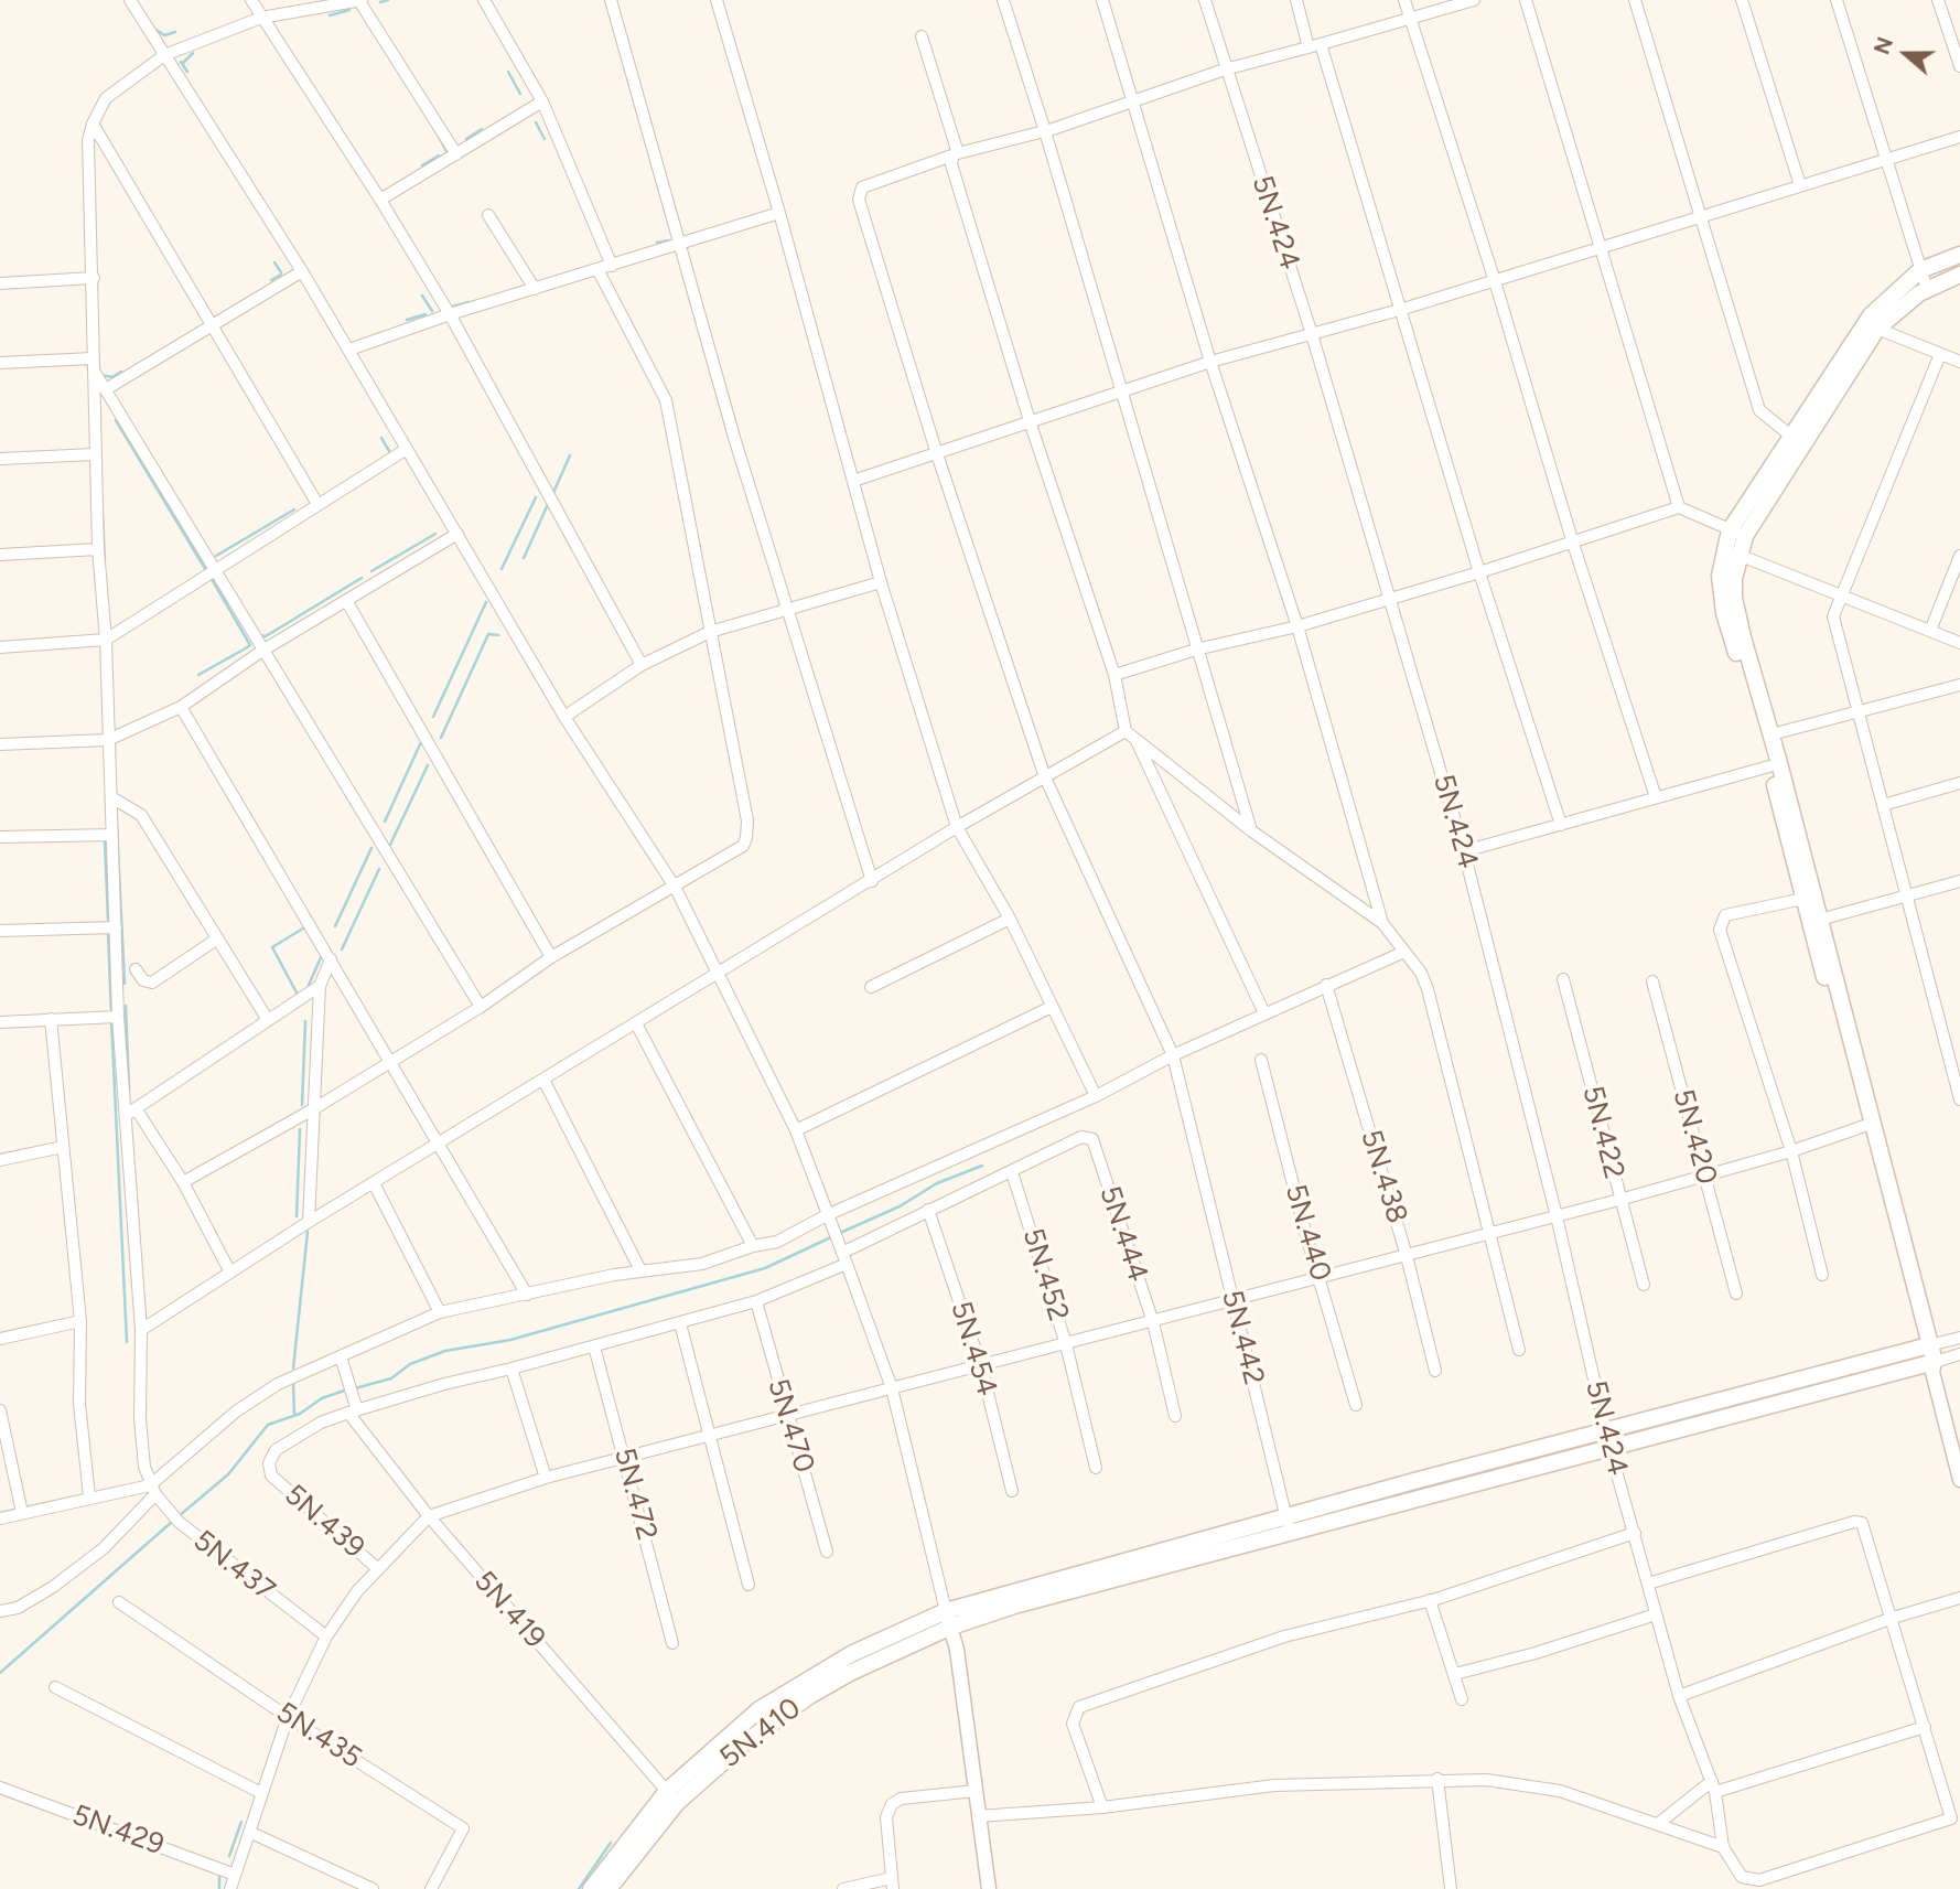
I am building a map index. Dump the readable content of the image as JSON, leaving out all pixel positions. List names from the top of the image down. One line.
{"streets":{"main road":["5N.410"],"street":["5N.424","5N.422","5N.420","5N.438","5N.440","5N.444","5N.452","5N.442","5N.454","5N.470","5N.472","5N.439","5N.437","5N.419","5N.435","5N.429"]},"crossings":[["5N.444","5N.452"],["5N.439","5N.419"],["5N.419","5N.410"]],"north":"left"}
